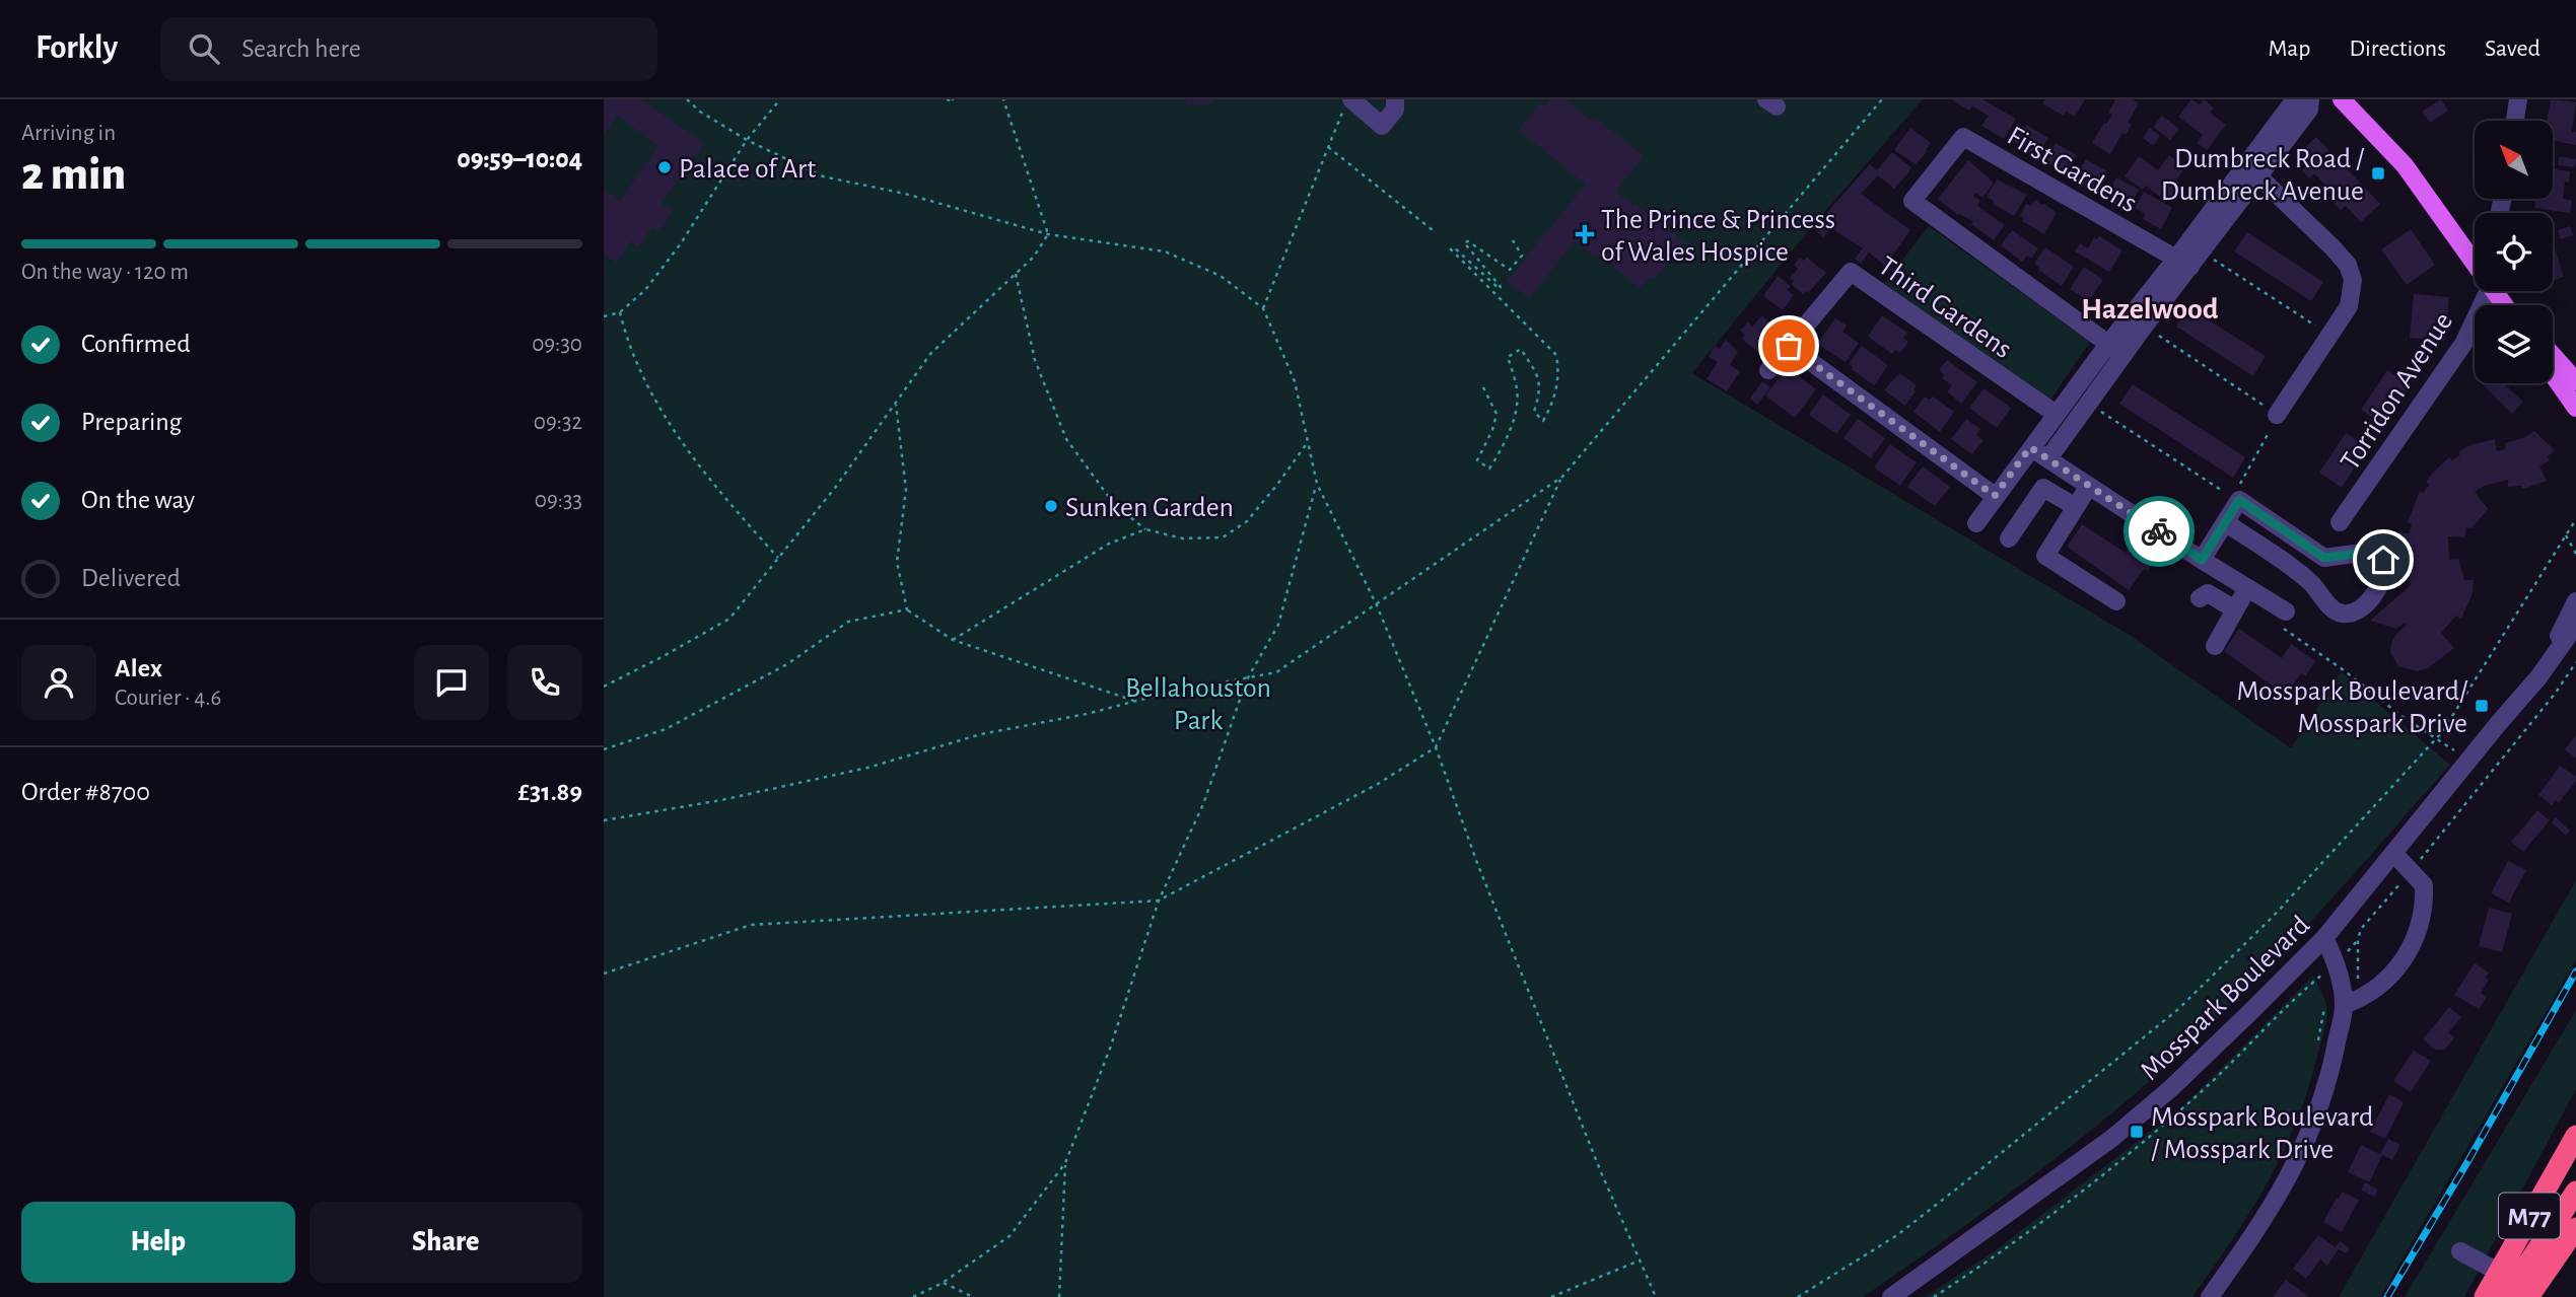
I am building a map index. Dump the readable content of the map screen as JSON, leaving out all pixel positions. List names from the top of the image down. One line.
{"streets":{"highway":["M77"],"street":["First Gardens","Third Gardens","Torridon Avenue","Mosspark Boulevard"]},"districts":["Hazelwood"],"parks":["Bellahouston Park"],"places":{"other":["Palace of Art","Sunken Garden"],"transit":["Dumbreck Road / Dumbreck Avenue","Mosspark Boulevard/ Mosspark Drive","Mosspark Boulevard / Mosspark Drive"],"health":["The Prince & Princess of Wales Hospice"]},"north":"top left","page":{"header":"Forkly","search":"Search here","nav":["Map","Directions","Saved"],"heading":["2 min","Arriving in","09:59–10:04"],"panel":["Alex","Courier · 4.6","Order #8700","£31.89"],"bar":"On the way · 120 m","list":[["Confirmed","09:30"],["Preparing","09:32"],["On the way","09:33"],"Delivered"],"buttons":["Help","Share"]}}
